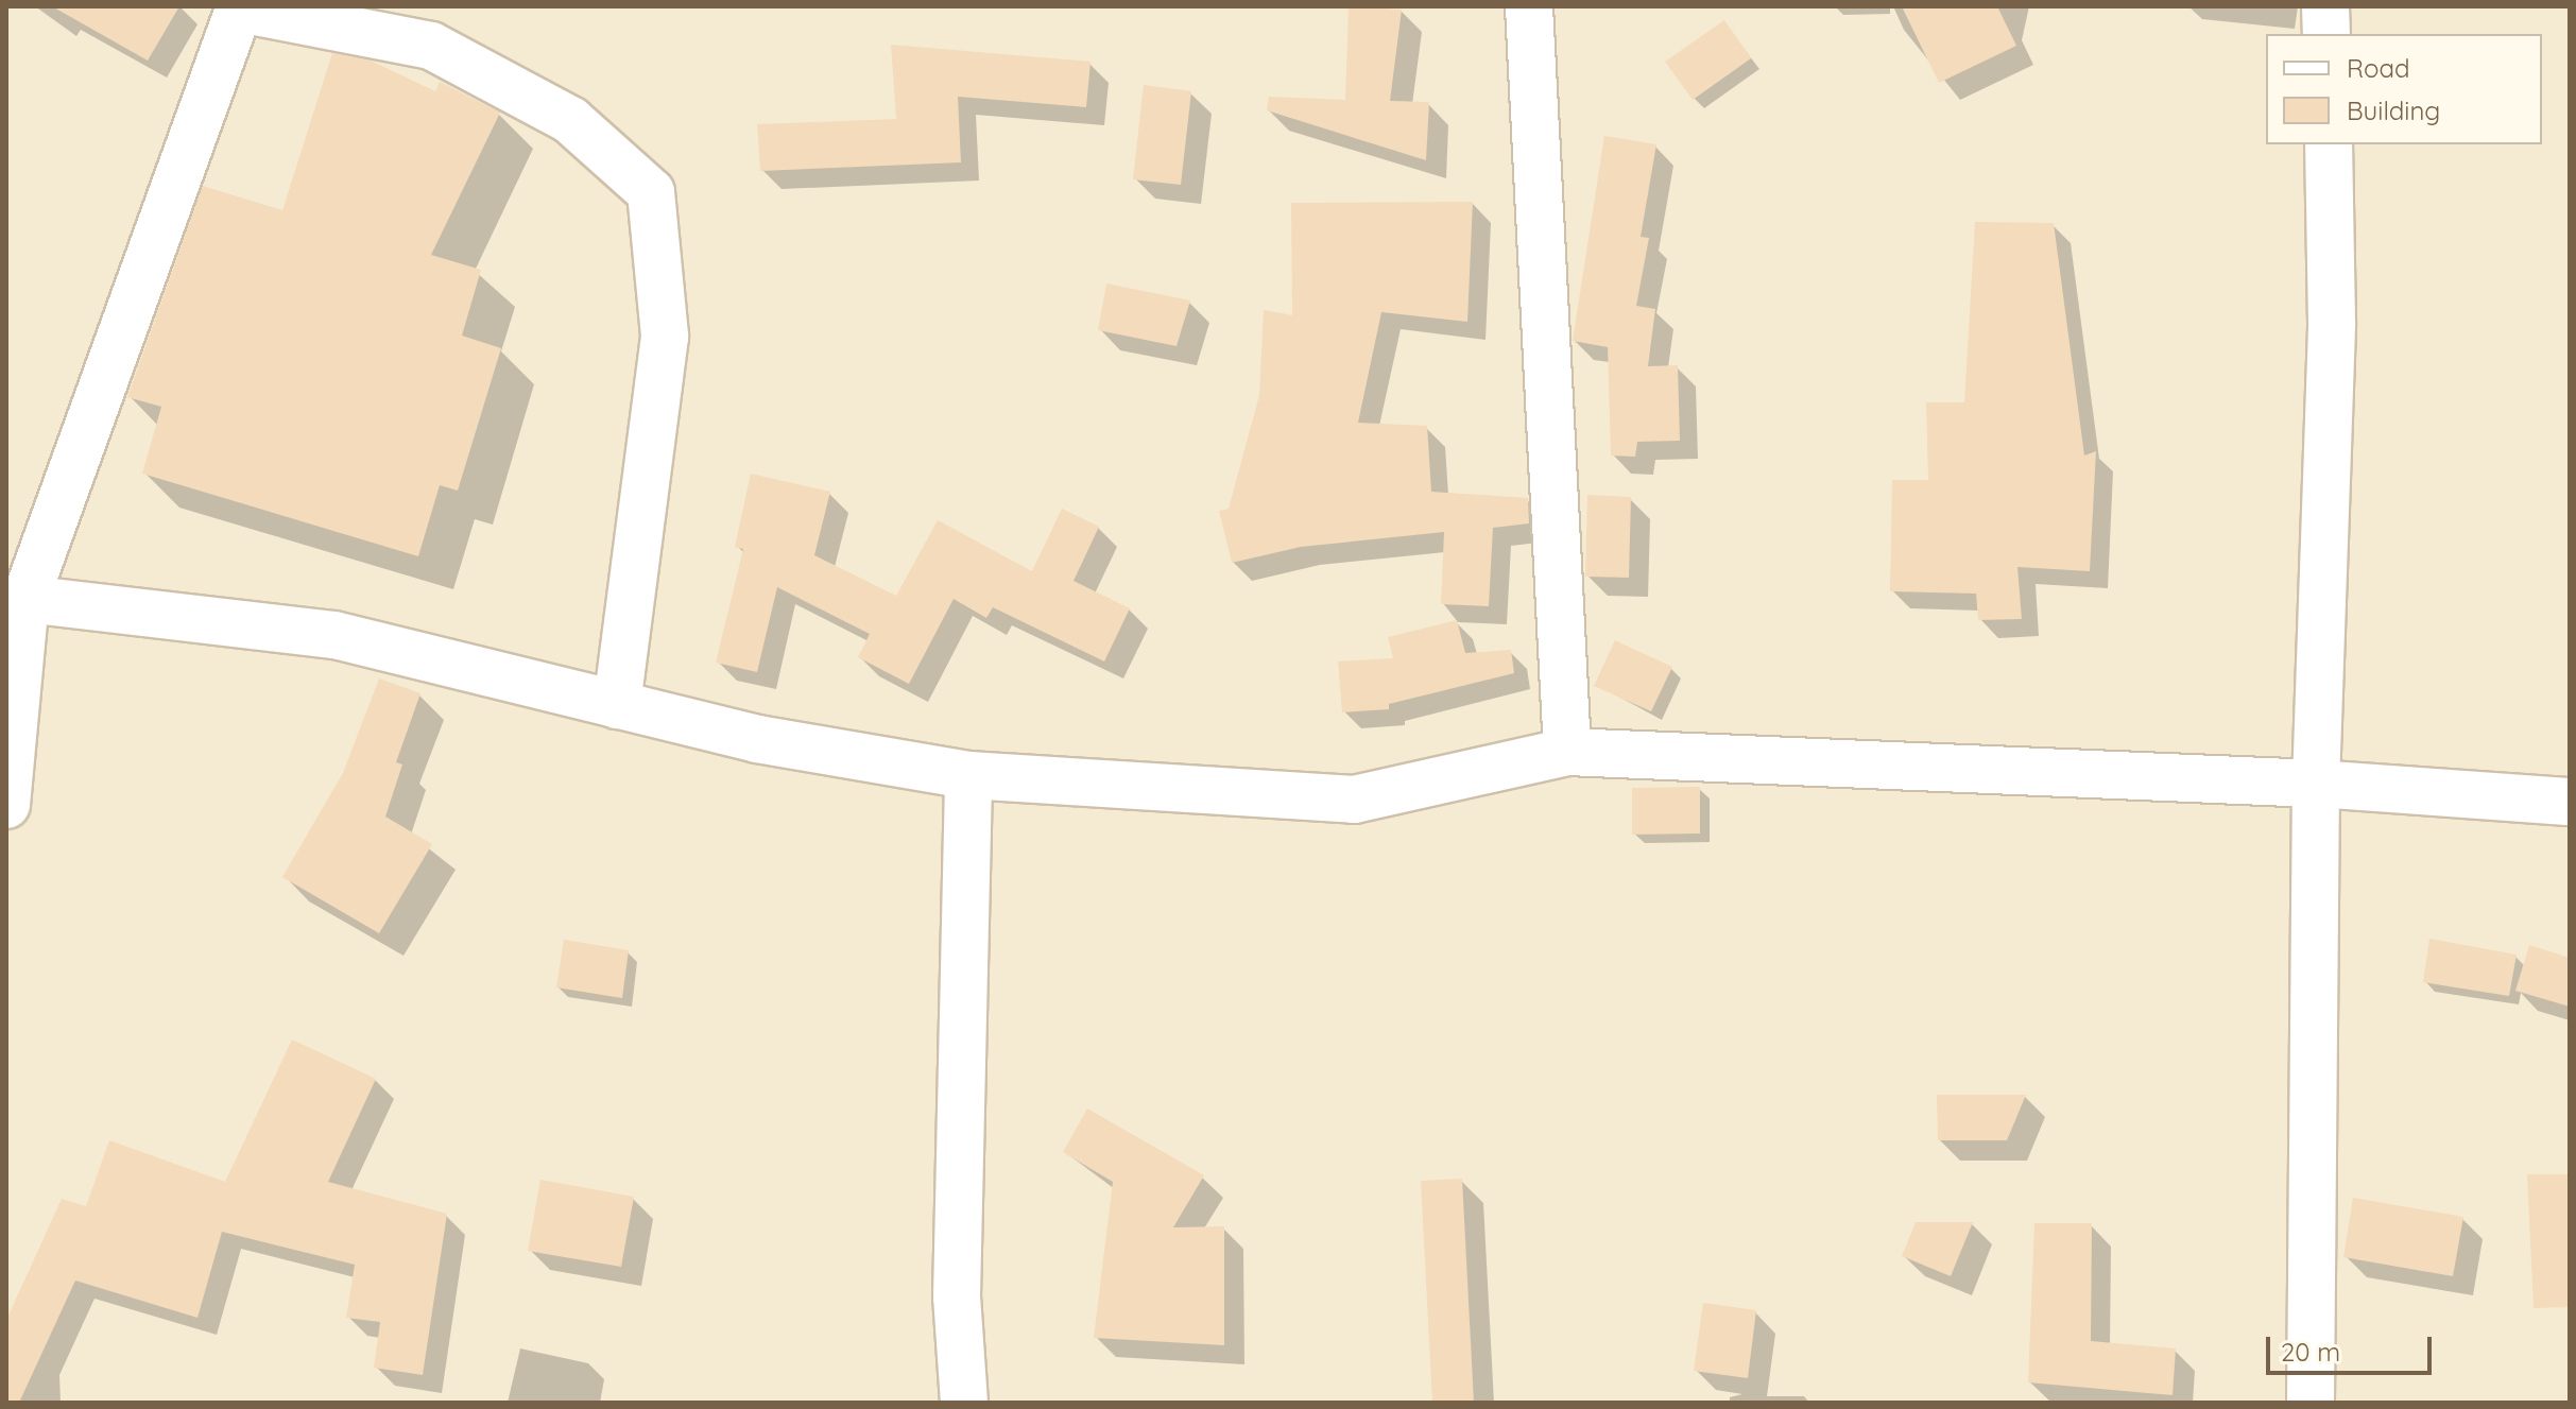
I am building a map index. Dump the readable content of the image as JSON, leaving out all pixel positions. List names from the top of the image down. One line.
{"legend":["Road","Building"],"scale_bar":"20 m"}
